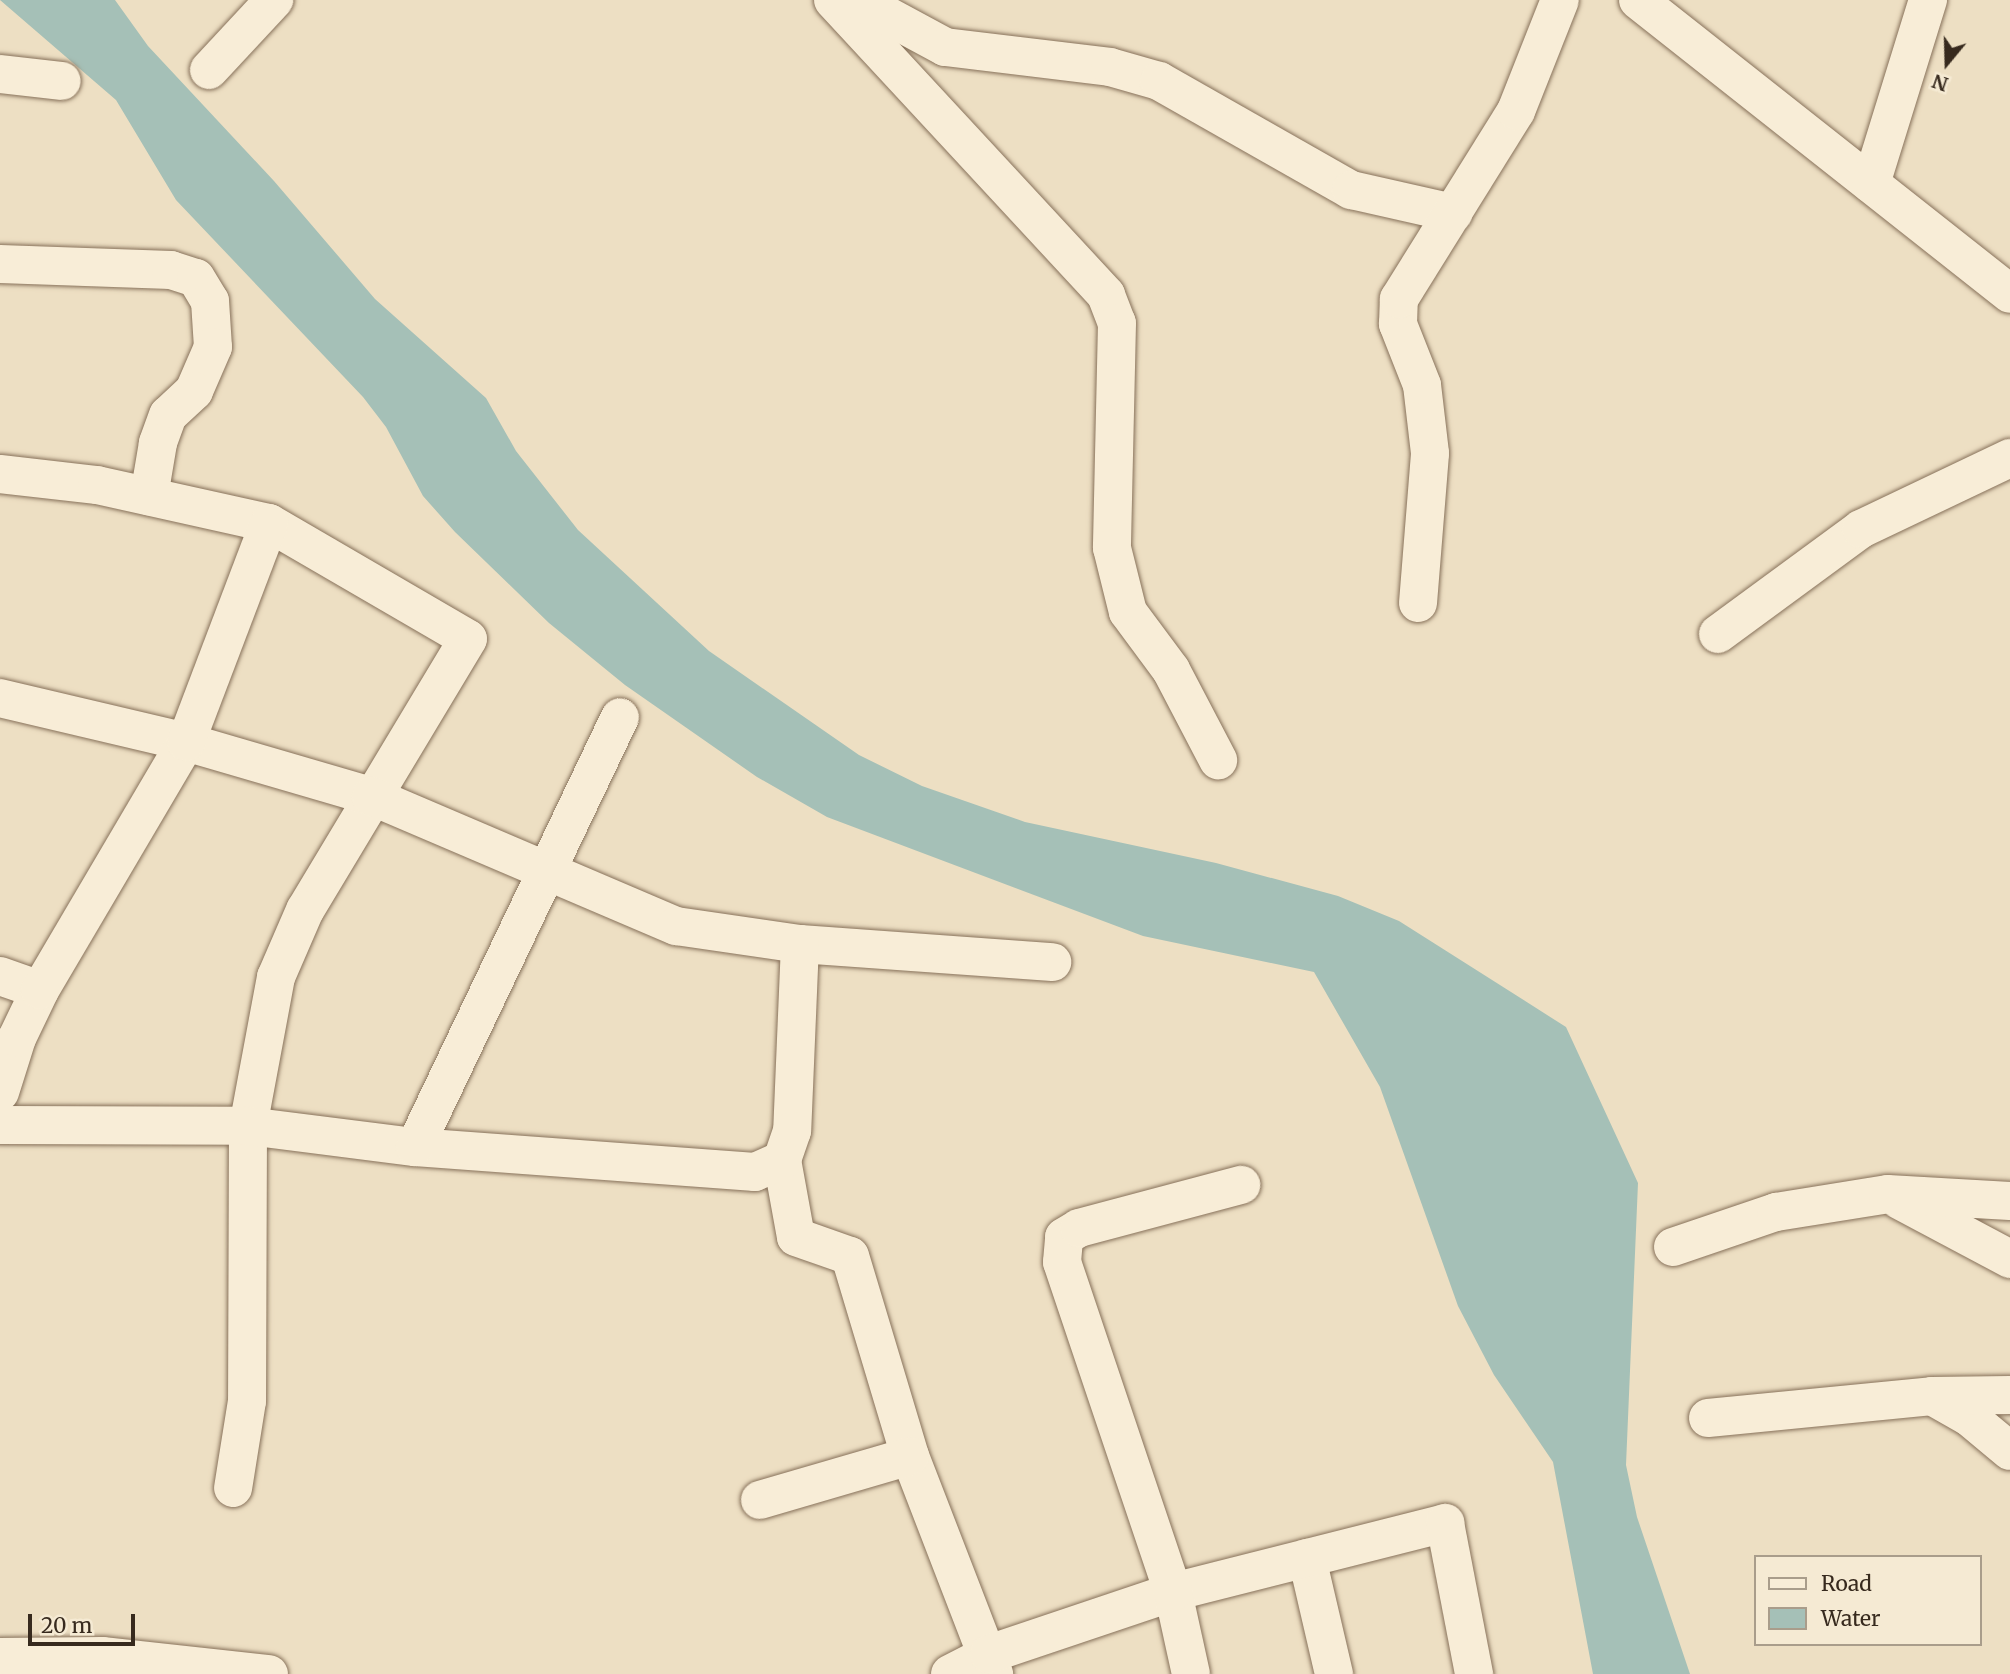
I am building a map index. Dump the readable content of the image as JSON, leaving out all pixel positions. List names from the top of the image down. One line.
{"legend":["Road","Water"],"scale_bar":"20 m","north":"bottom"}
